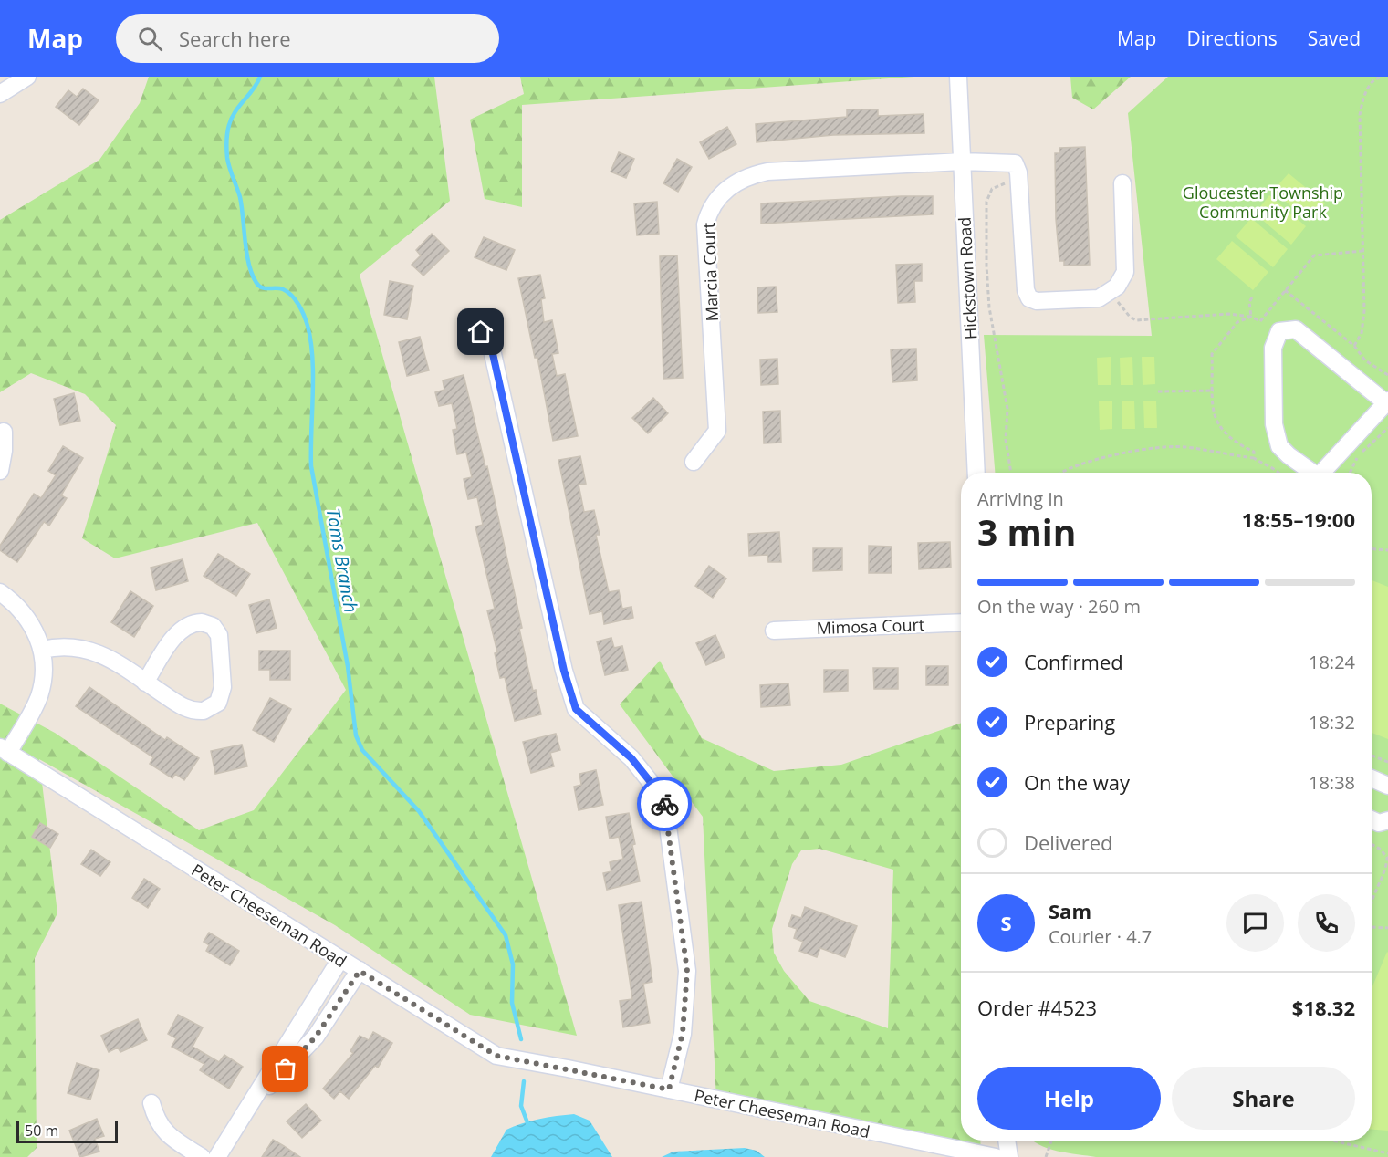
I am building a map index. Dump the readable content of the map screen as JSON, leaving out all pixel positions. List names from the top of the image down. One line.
{"streets":{"street":["Marcia Court","Hickstown Road","Mimosa Court","Peter Cheeseman Road"]},"crossings":[["Marcia Court","Hickstown Road"]],"water":["Toms Branch"],"parks":["Gloucester Township Community Park"],"scale_bar":"50 m","page":{"header":"Map","search":"Search here","nav":["Map","Directions","Saved"],"heading":["3 min","Arriving in","18:55–19:00"],"panel":["Sam","Courier · 4.7","Order #4523","$18.32"],"bar":"On the way · 260 m","list":[["Confirmed","18:24"],["Preparing","18:32"],["On the way","18:38"],"Delivered"],"round":"S","buttons":["Help","Share"],"scale":"50 m"}}
